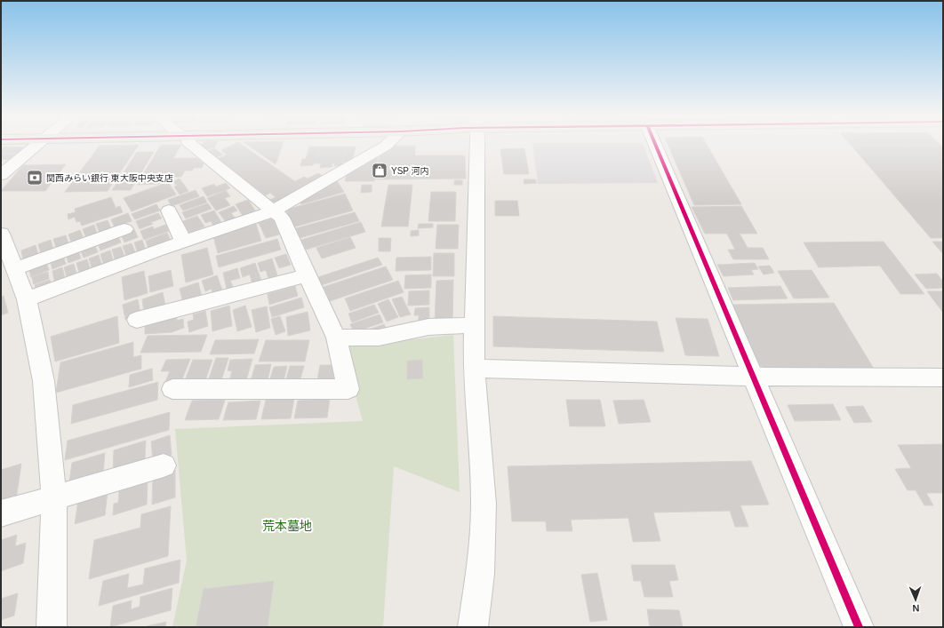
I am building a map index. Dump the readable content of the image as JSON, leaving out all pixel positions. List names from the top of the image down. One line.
{"parks":["荒本墓地"],"places":{"shop":["YSP 河内"],"bank":["関西みらい銀行 東大阪中央支店"]},"north":"bottom"}
